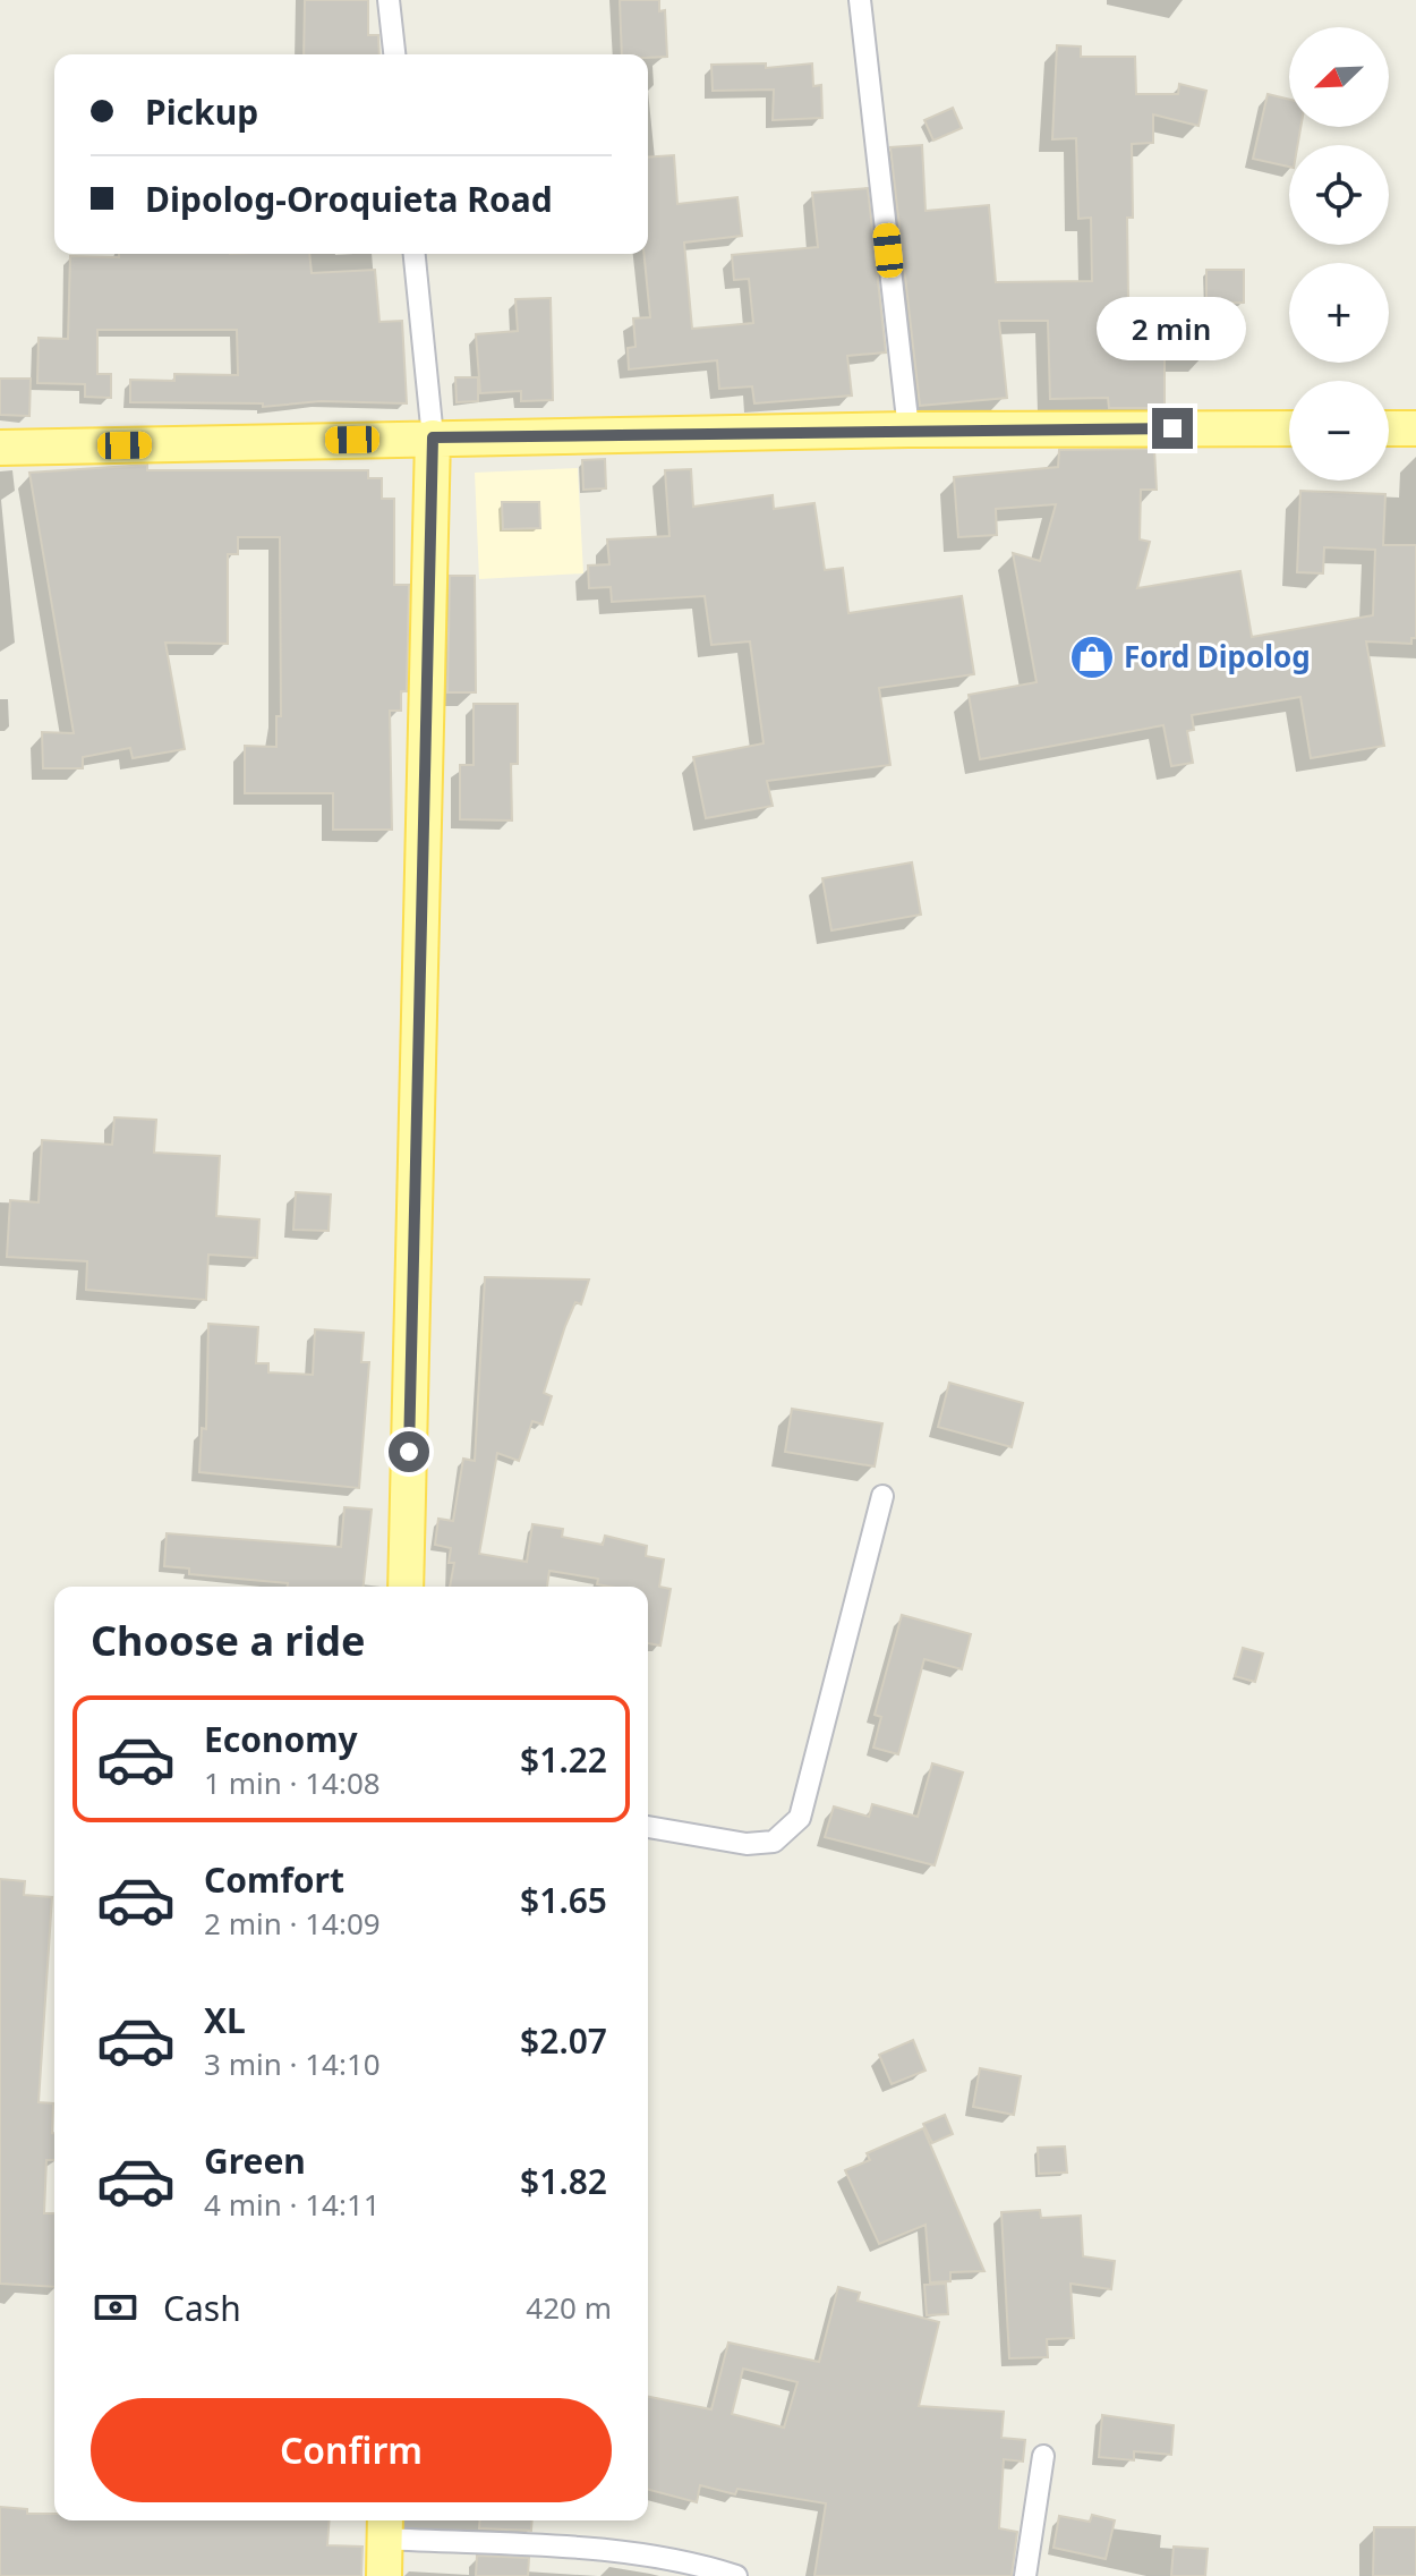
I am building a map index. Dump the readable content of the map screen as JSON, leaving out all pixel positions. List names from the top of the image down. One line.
{"places":{"shop":["Ford Dipolog"]},"north":"bottom left","page":{"map_buttons":["+","−"],"banner":["Pickup","Dipolog-Oroquieta Road"],"bubble":"2 min","heading":"Choose a ride","list":[{"name":"Economy","note":"1 min · 14:08","value":"$1.22"},{"name":"Comfort","note":"2 min · 14:09","value":"$1.65"},{"name":"XL","note":"3 min · 14:10","value":"$2.07"},{"name":"Green","note":"4 min · 14:11","value":"$1.82"}],"pay":["Cash","420 m"],"buttons":"Confirm"}}
